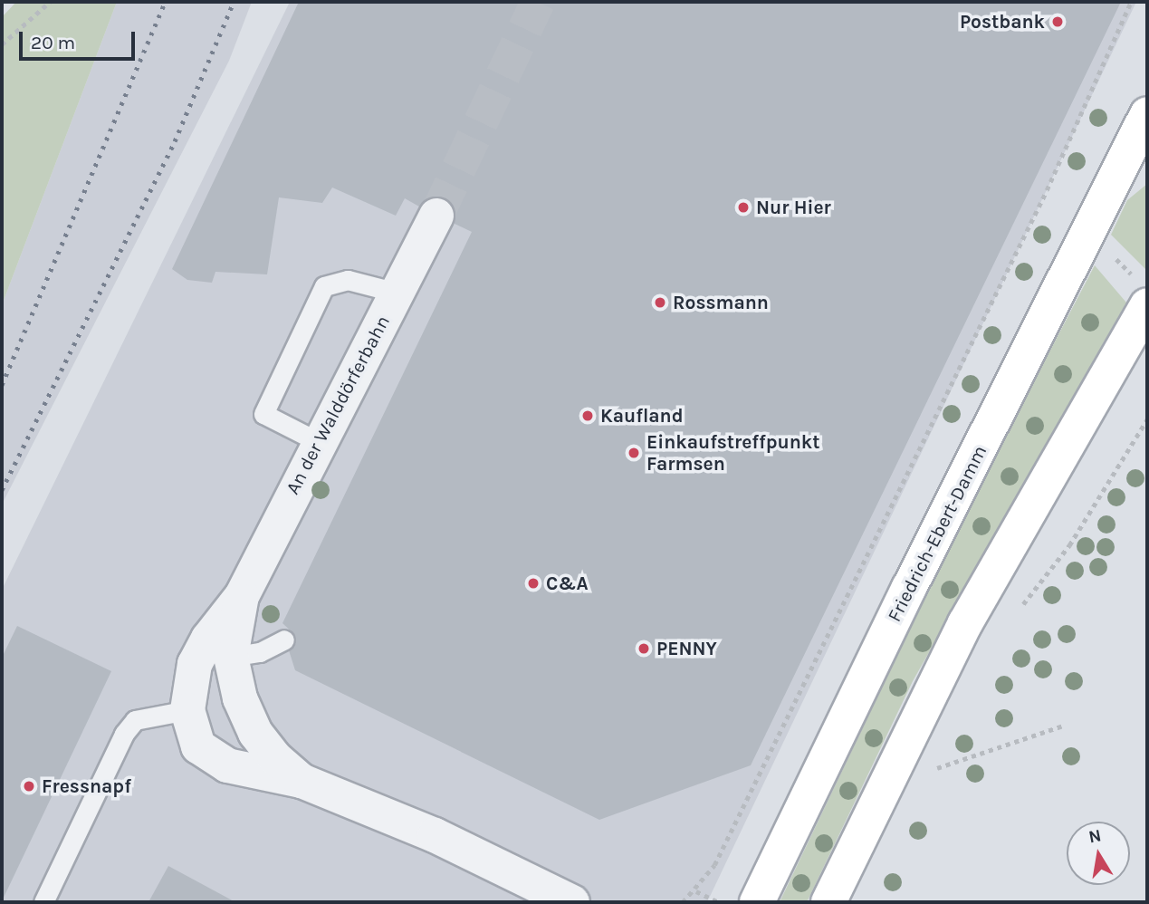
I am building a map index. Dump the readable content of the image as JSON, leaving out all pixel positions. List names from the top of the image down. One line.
{"streets":{"main road":["Friedrich-Ebert-Damm"],"street":["An der Walddörferbahn"]},"places":["Postbank","Nur Hier","Rossmann","Kaufland","Einkaufstreffpunkt Farmsen","C&A","PENNY","Fressnapf"],"scale_bar":"20 m","north":"top"}
